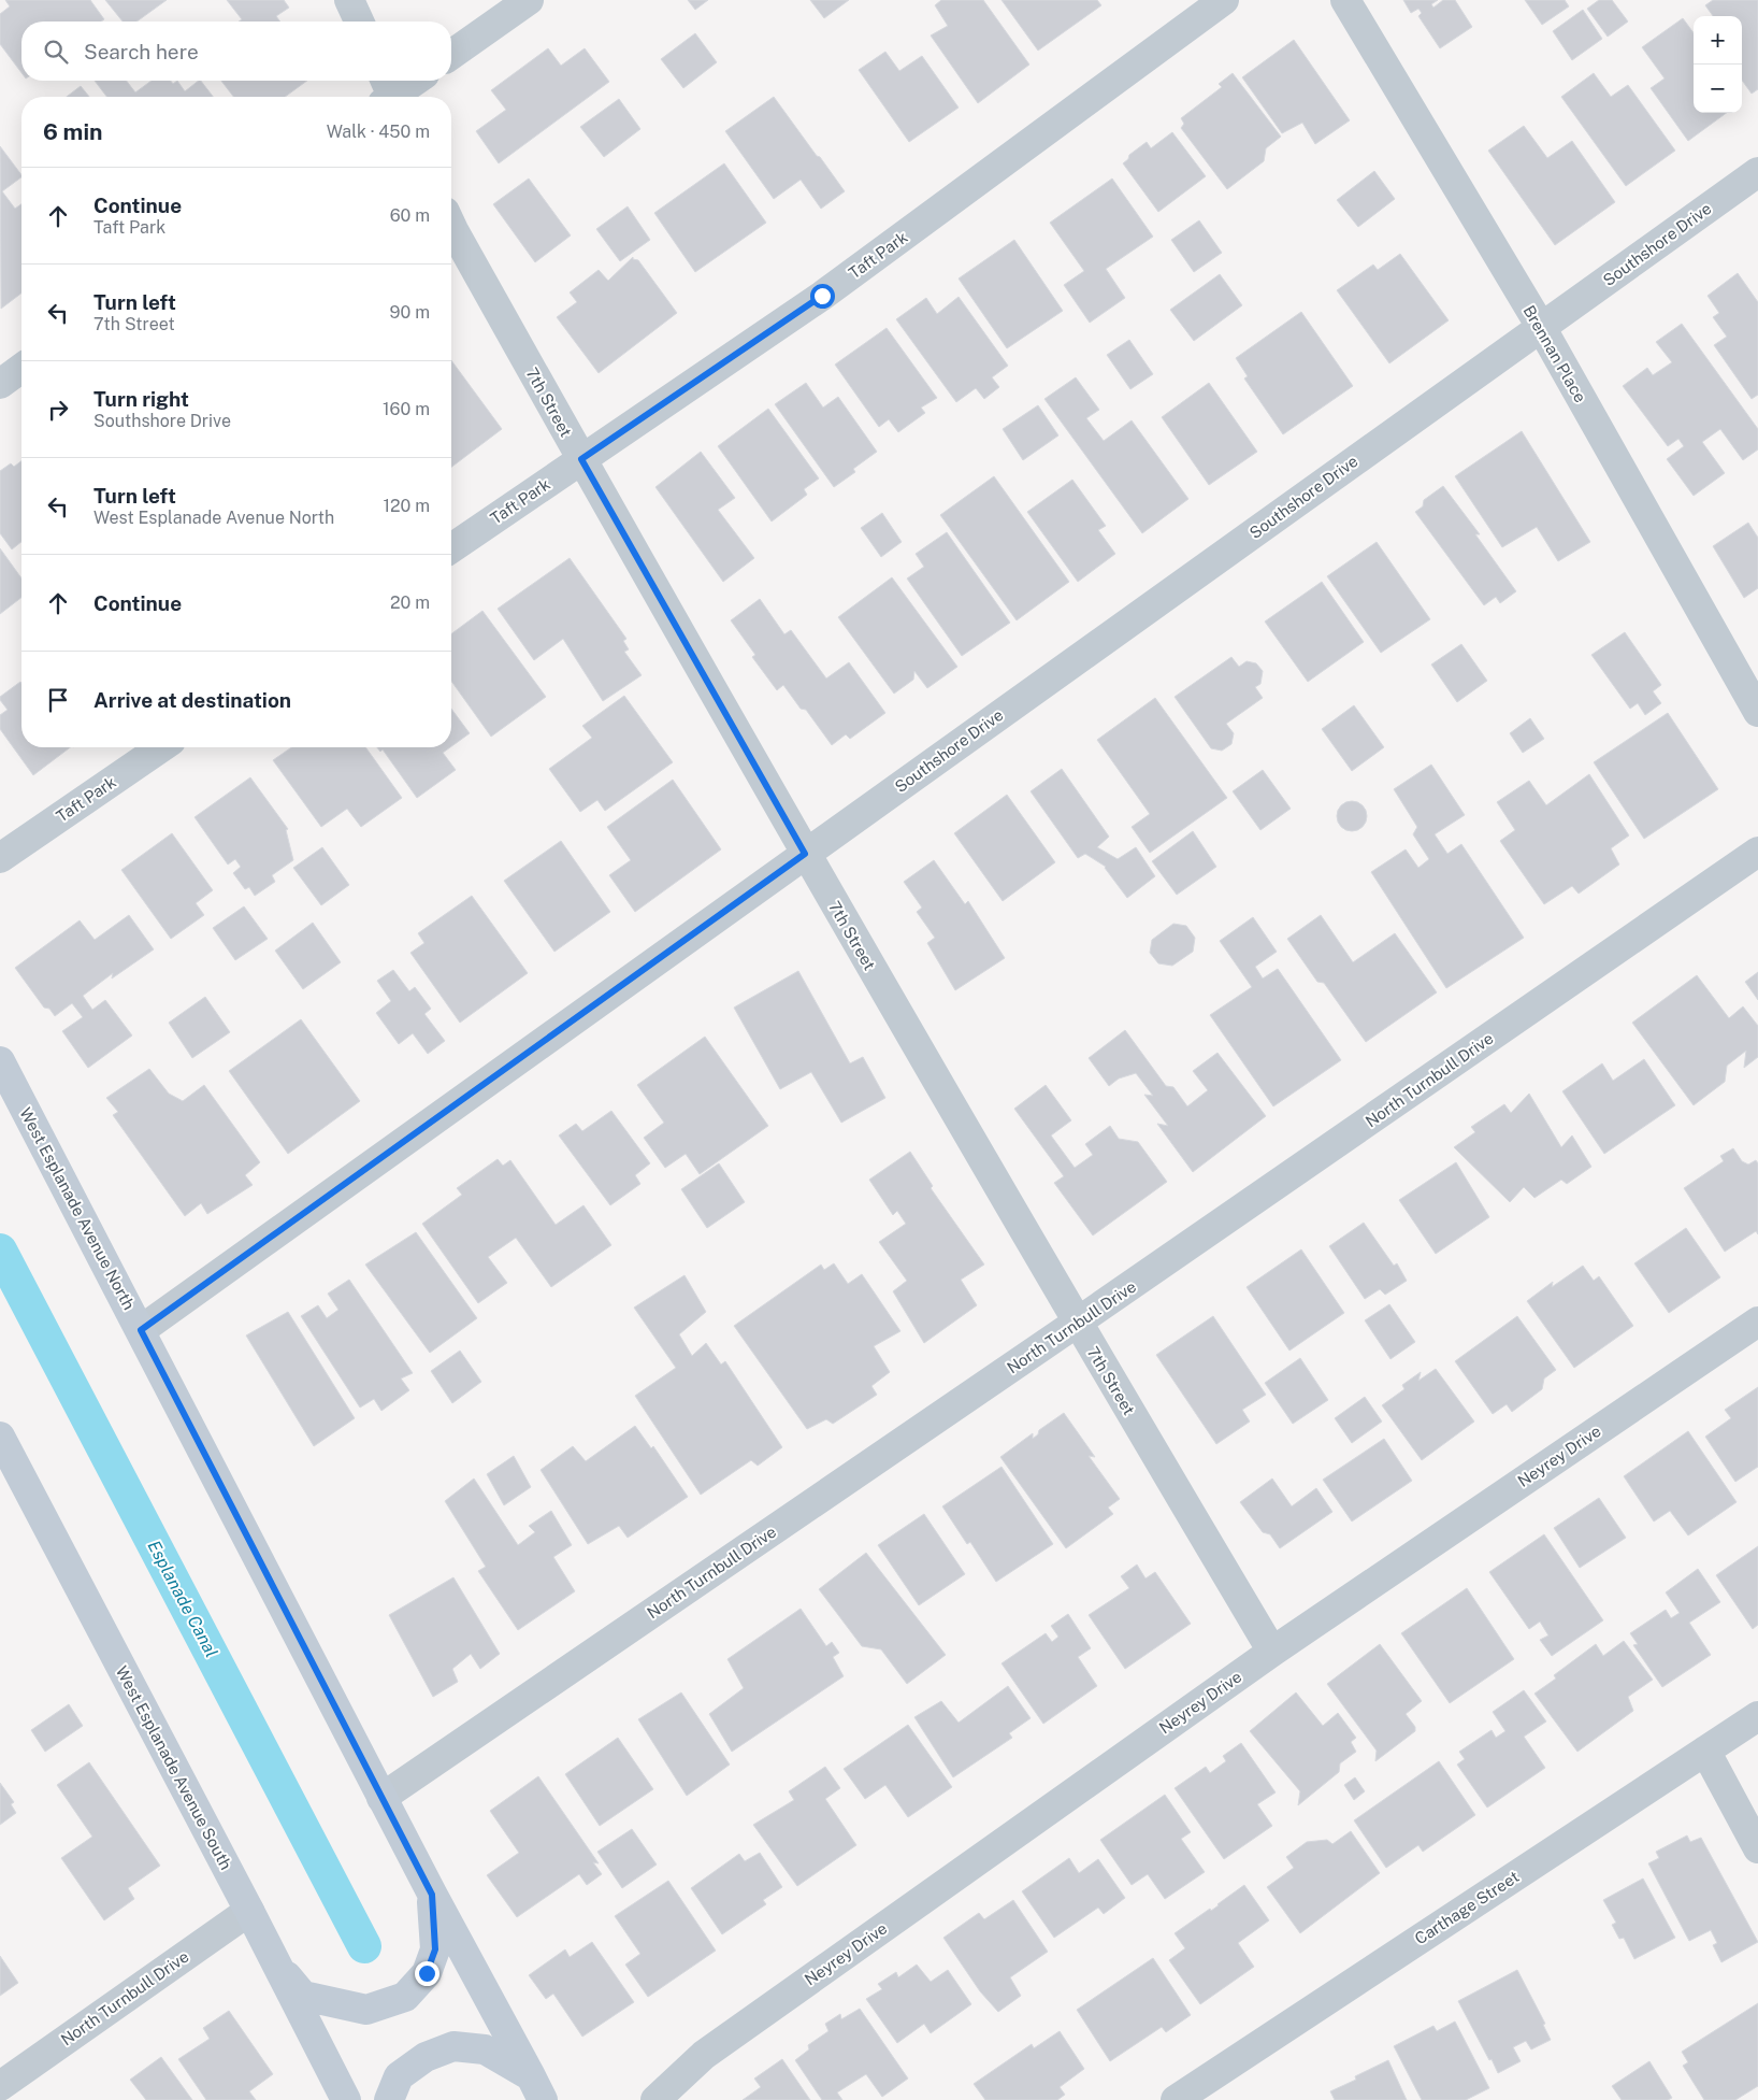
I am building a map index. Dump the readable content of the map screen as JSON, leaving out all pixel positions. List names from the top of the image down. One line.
{"streets":{"main road":["West Esplanade Avenue North","West Esplanade Avenue South"],"street":["Southshore Drive","Taft Park","Brennan Place","7th Street","North Turnbull Drive","Neyrey Drive","Carthage Street"]},"crossings":[["Southshore Drive","Brennan Place"],["Southshore Drive","7th Street"],["Southshore Drive","West Esplanade Avenue North"],["Taft Park","7th Street"],["7th Street","North Turnbull Drive"],["7th Street","Neyrey Drive"],["North Turnbull Drive","West Esplanade Avenue North"],["North Turnbull Drive","West Esplanade Avenue South"]],"water":["Esplanade Canal"],"page":{"map_buttons":["+","−"],"search":"Search here","heading":["6 min","Walk · 450 m"],"list":[["Continue","Taft Park","60 m"],["Turn left","7th Street","90 m"],["Turn right","Southshore Drive","160 m"],["Turn left","West Esplanade Avenue North","120 m"],["Continue","20 m"],"Arrive at destination"]}}
